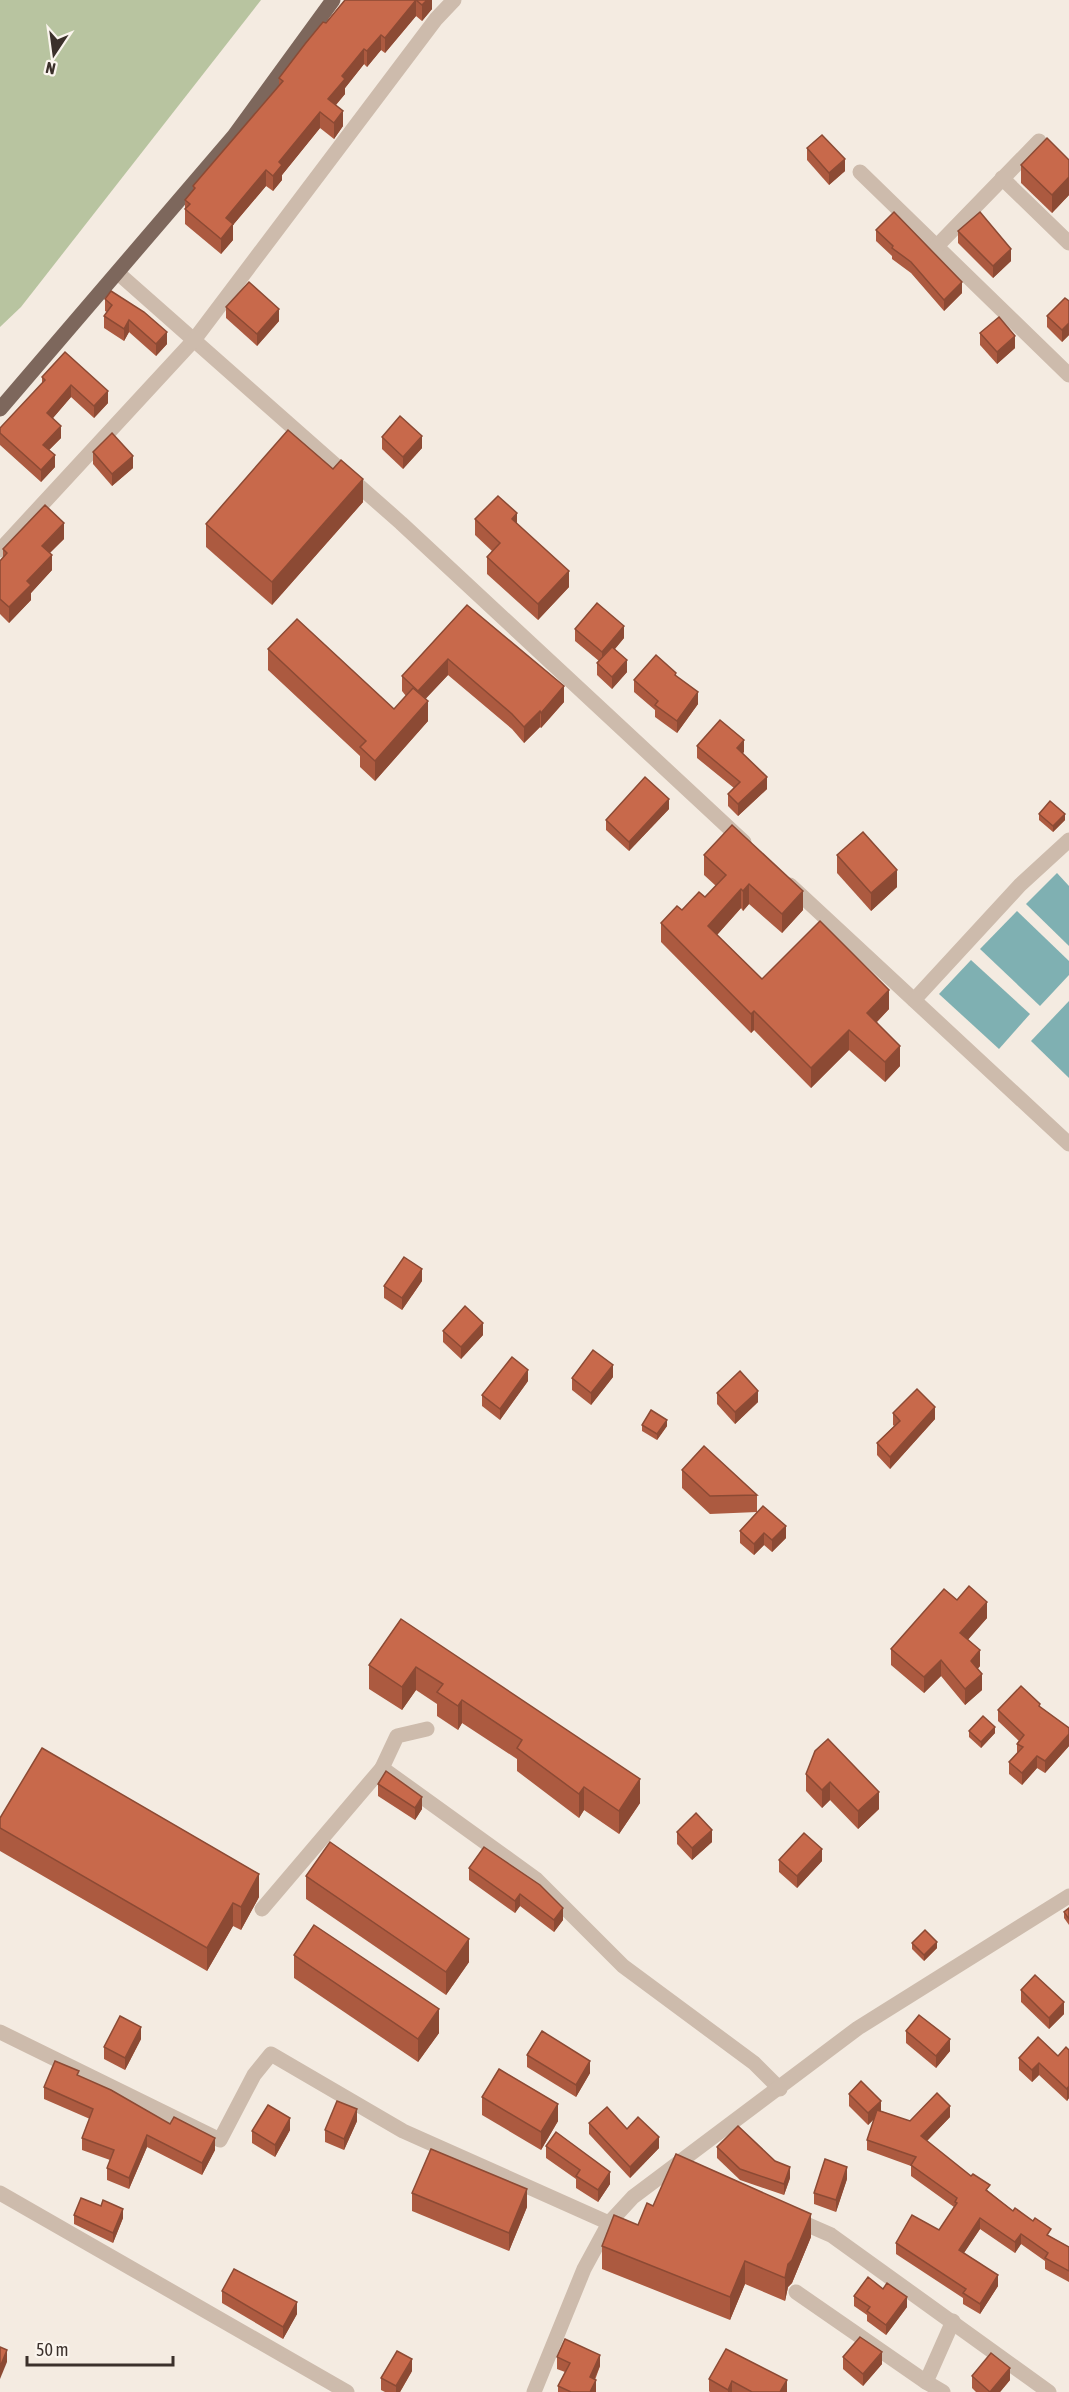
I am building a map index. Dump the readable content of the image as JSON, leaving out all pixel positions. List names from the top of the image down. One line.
{"scale_bar":"50 m","north":"bottom"}
